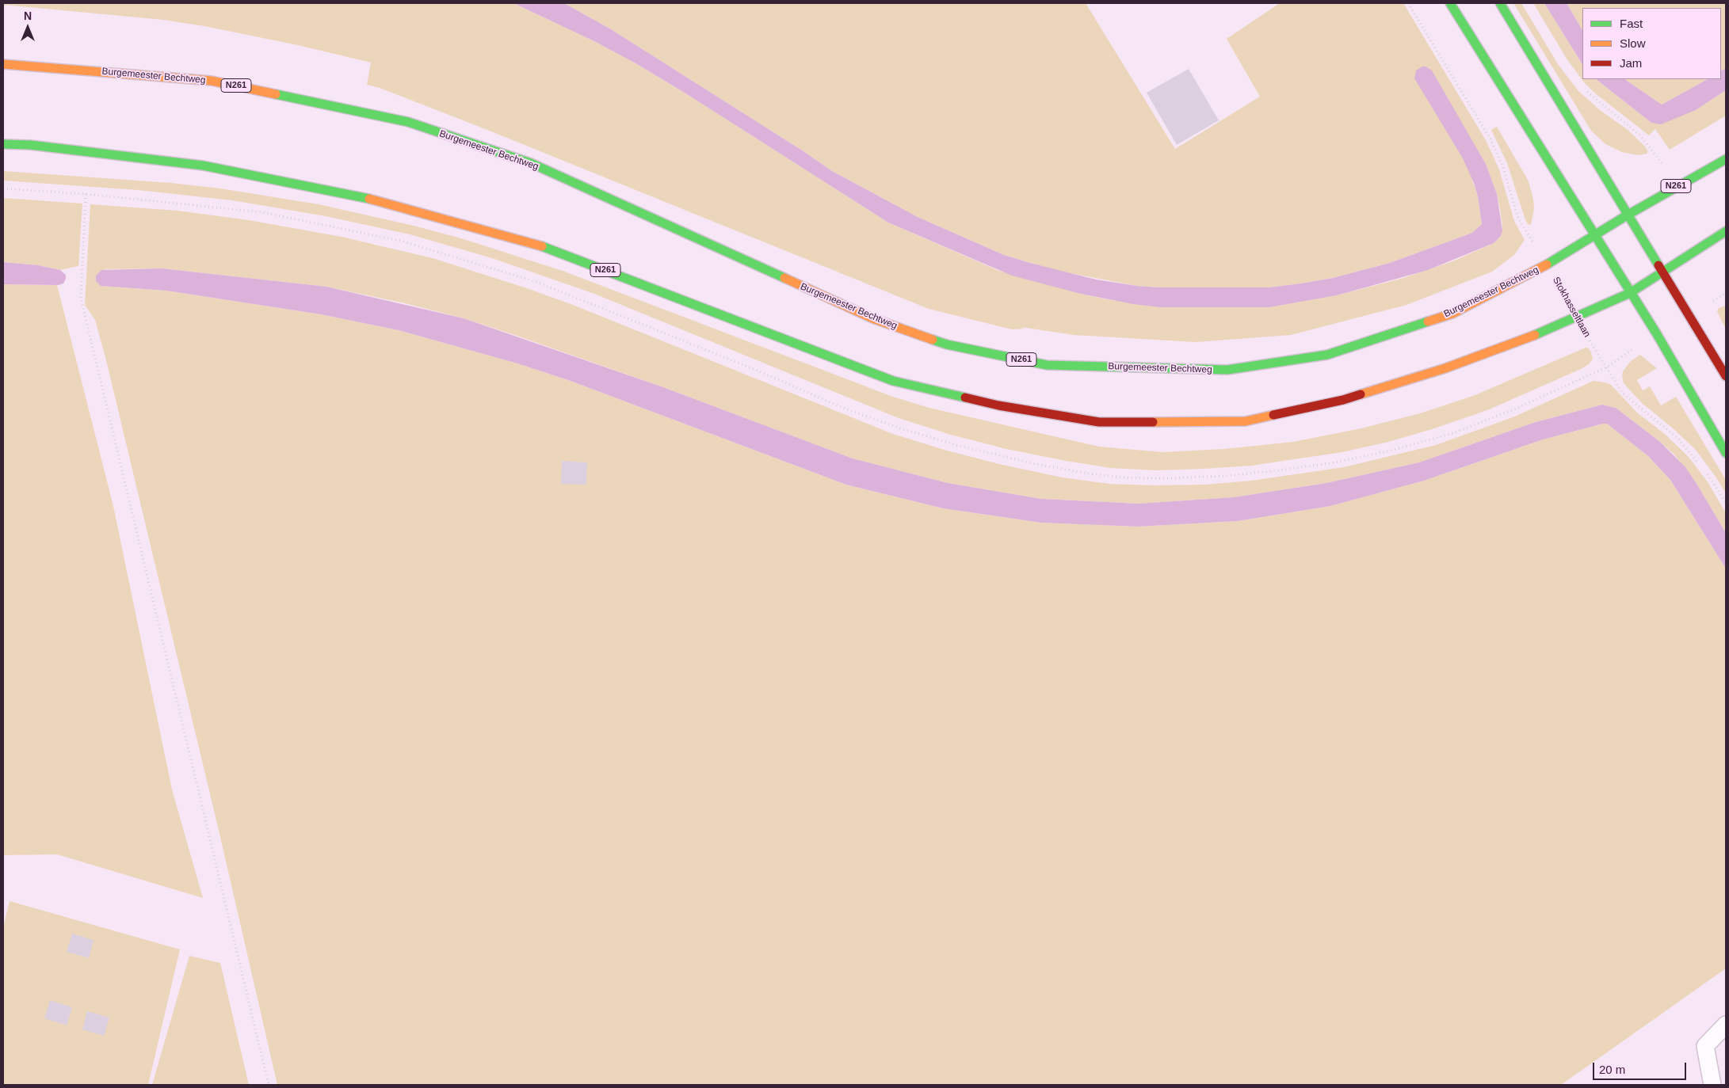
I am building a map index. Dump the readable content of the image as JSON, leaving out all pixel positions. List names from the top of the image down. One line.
{"streets":{"main road":["Burgemeester Bechtweg","N261"],"path":["Stokhasseltlaan"]},"crossings":[["N261","Stokhasseltlaan"]],"legend":["Fast","Slow","Jam"],"scale_bar":"20 m","north":"top"}
